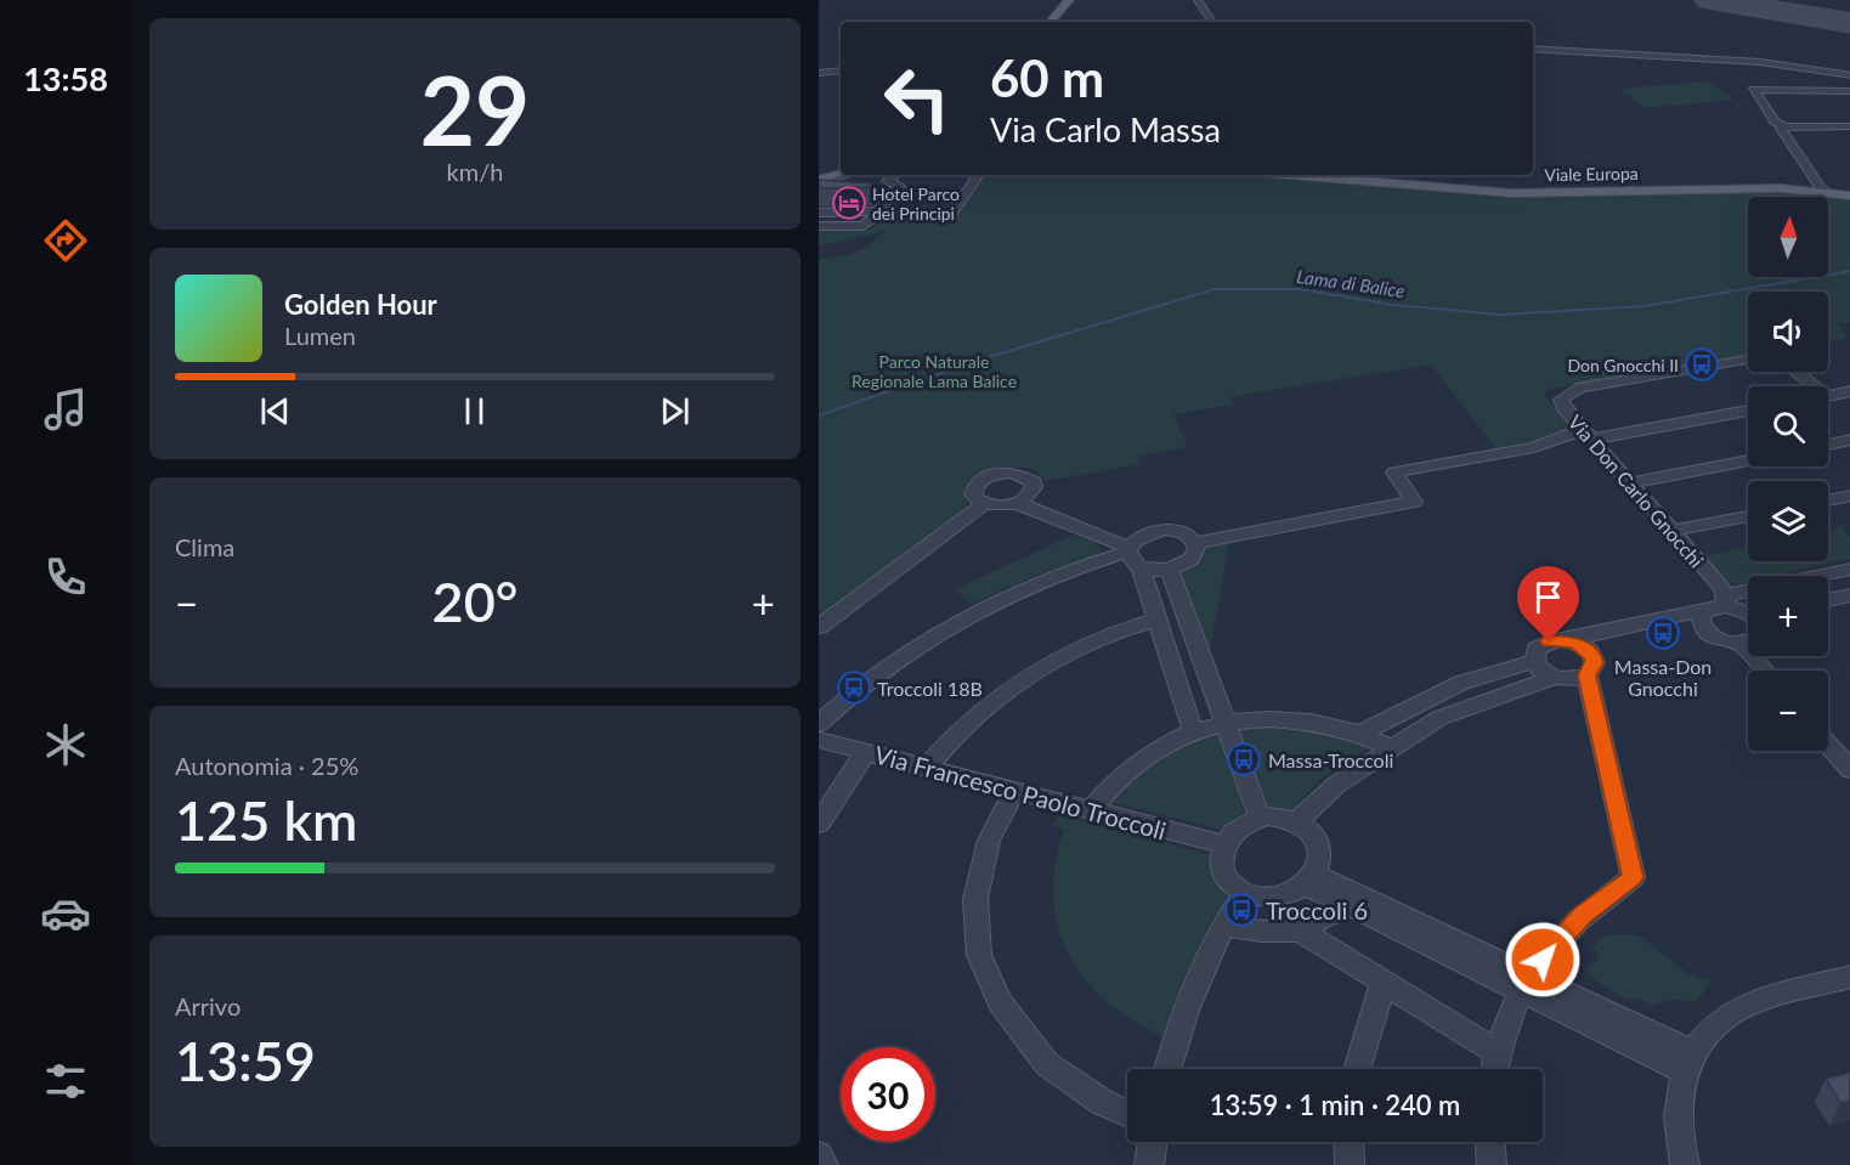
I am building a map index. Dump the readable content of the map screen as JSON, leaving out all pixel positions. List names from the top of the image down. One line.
{"streets":{"main road":["Viale Europa"],"street":["Via Don Carlo Gnocchi","Via Francesco Paolo Troccoli"]},"water":["Lama di Balice"],"parks":["Parco Naturale Regionale Lama Balice"],"places":{"hotel":["Hotel Parco dei Principi"],"bus stop":["Don Gnocchi II","Massa-Don Gnocchi","Troccoli 18B","Massa-Troccoli","Troccoli 6"]},"north":"top","page":{"tabs":"13:58","tile":[["29","km/h"],"Clima",["Autonomia · 25%","125 km"],["Arrivo","13:59"]],"turn":["60 m","Via Carlo Massa"],"map_buttons":["+","−"],"song":["Golden Hour","Lumen"],"heat":["−","20°","+"],"limit":"30","trip":"13:59 · 1 min · 240 m"}}
